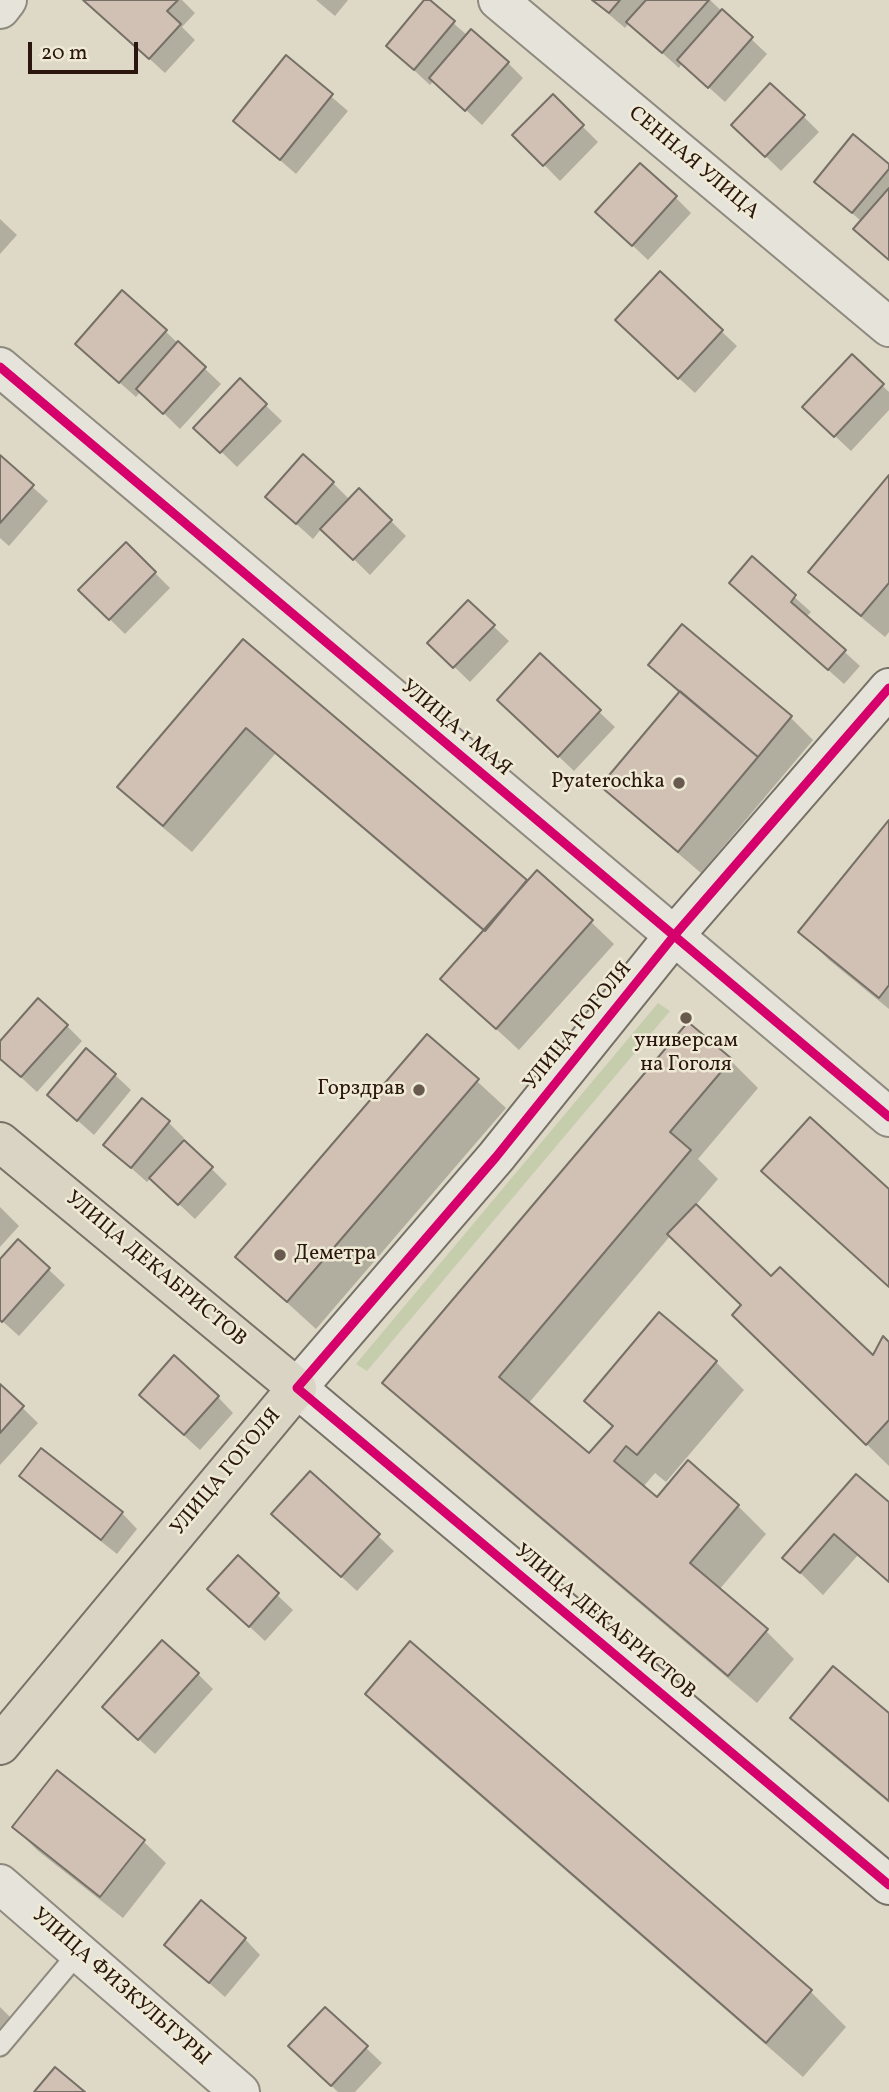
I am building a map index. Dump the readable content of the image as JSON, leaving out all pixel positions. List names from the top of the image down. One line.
{"streets":{"main road":["УЛИЦА ГОГОЛЯ","УЛИЦА ДЕКАБРИСТОВ"],"street":["СЕННАЯ УЛИЦА","УЛИЦА 1 МАЯ","УЛИЦА ФИЗКУЛЬТУРЫ"]},"crossings":[["УЛИЦА 1 МАЯ","УЛИЦА ГОГОЛЯ"],["УЛИЦА ГОГОЛЯ","УЛИЦА ДЕКАБРИСТОВ"]],"places":["Pyaterochka","универсам на Гоголя","Горздрав","Деметра"],"scale_bar":"20 m"}
